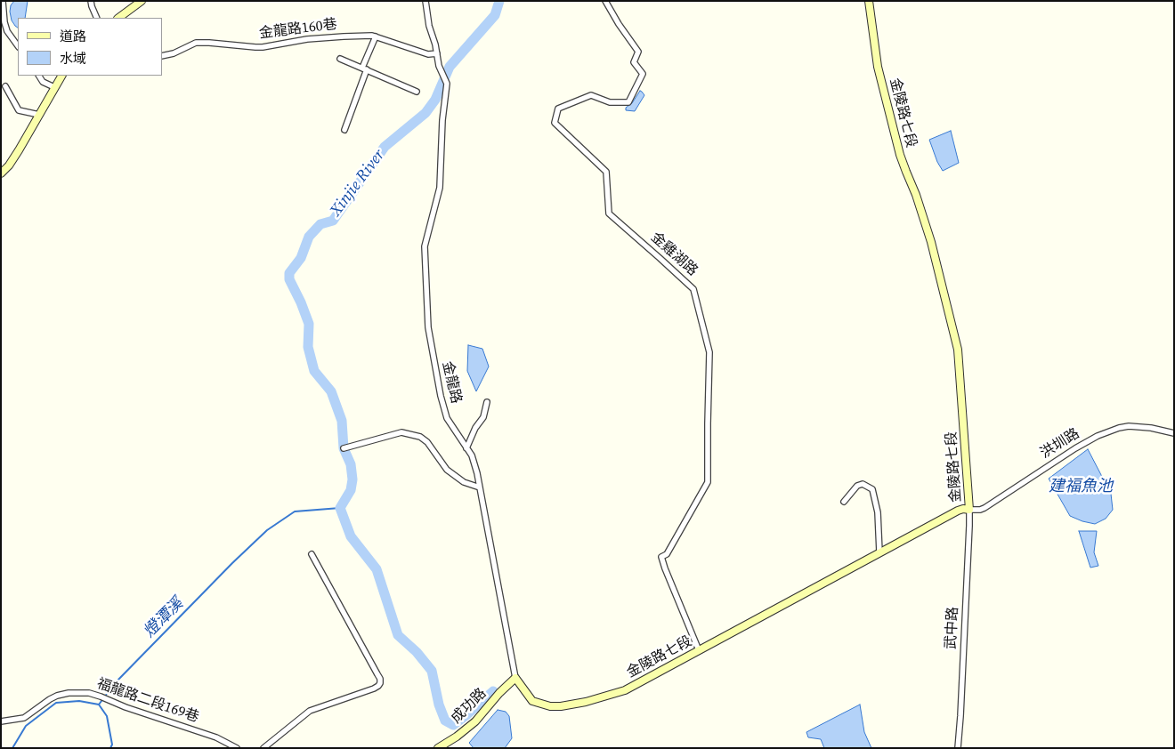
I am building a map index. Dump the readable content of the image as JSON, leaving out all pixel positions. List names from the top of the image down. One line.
{"streets":{"street":["金龍路160巷","金陵路七段","金雞湖路","金龍路","洪圳路","武中路","福龍路二段169巷","成功路"]},"crossings":[["金龍路160巷","金龍路"],["金陵路七段","金雞湖路"],["金陵路七段","金龍路"],["金陵路七段","洪圳路"],["金陵路七段","武中路"],["金陵路七段","成功路"],["金龍路","成功路"],["洪圳路","武中路"]],"water":["Xinjie River","建福魚池","燈潭溪"],"legend":["道路","水域"]}
